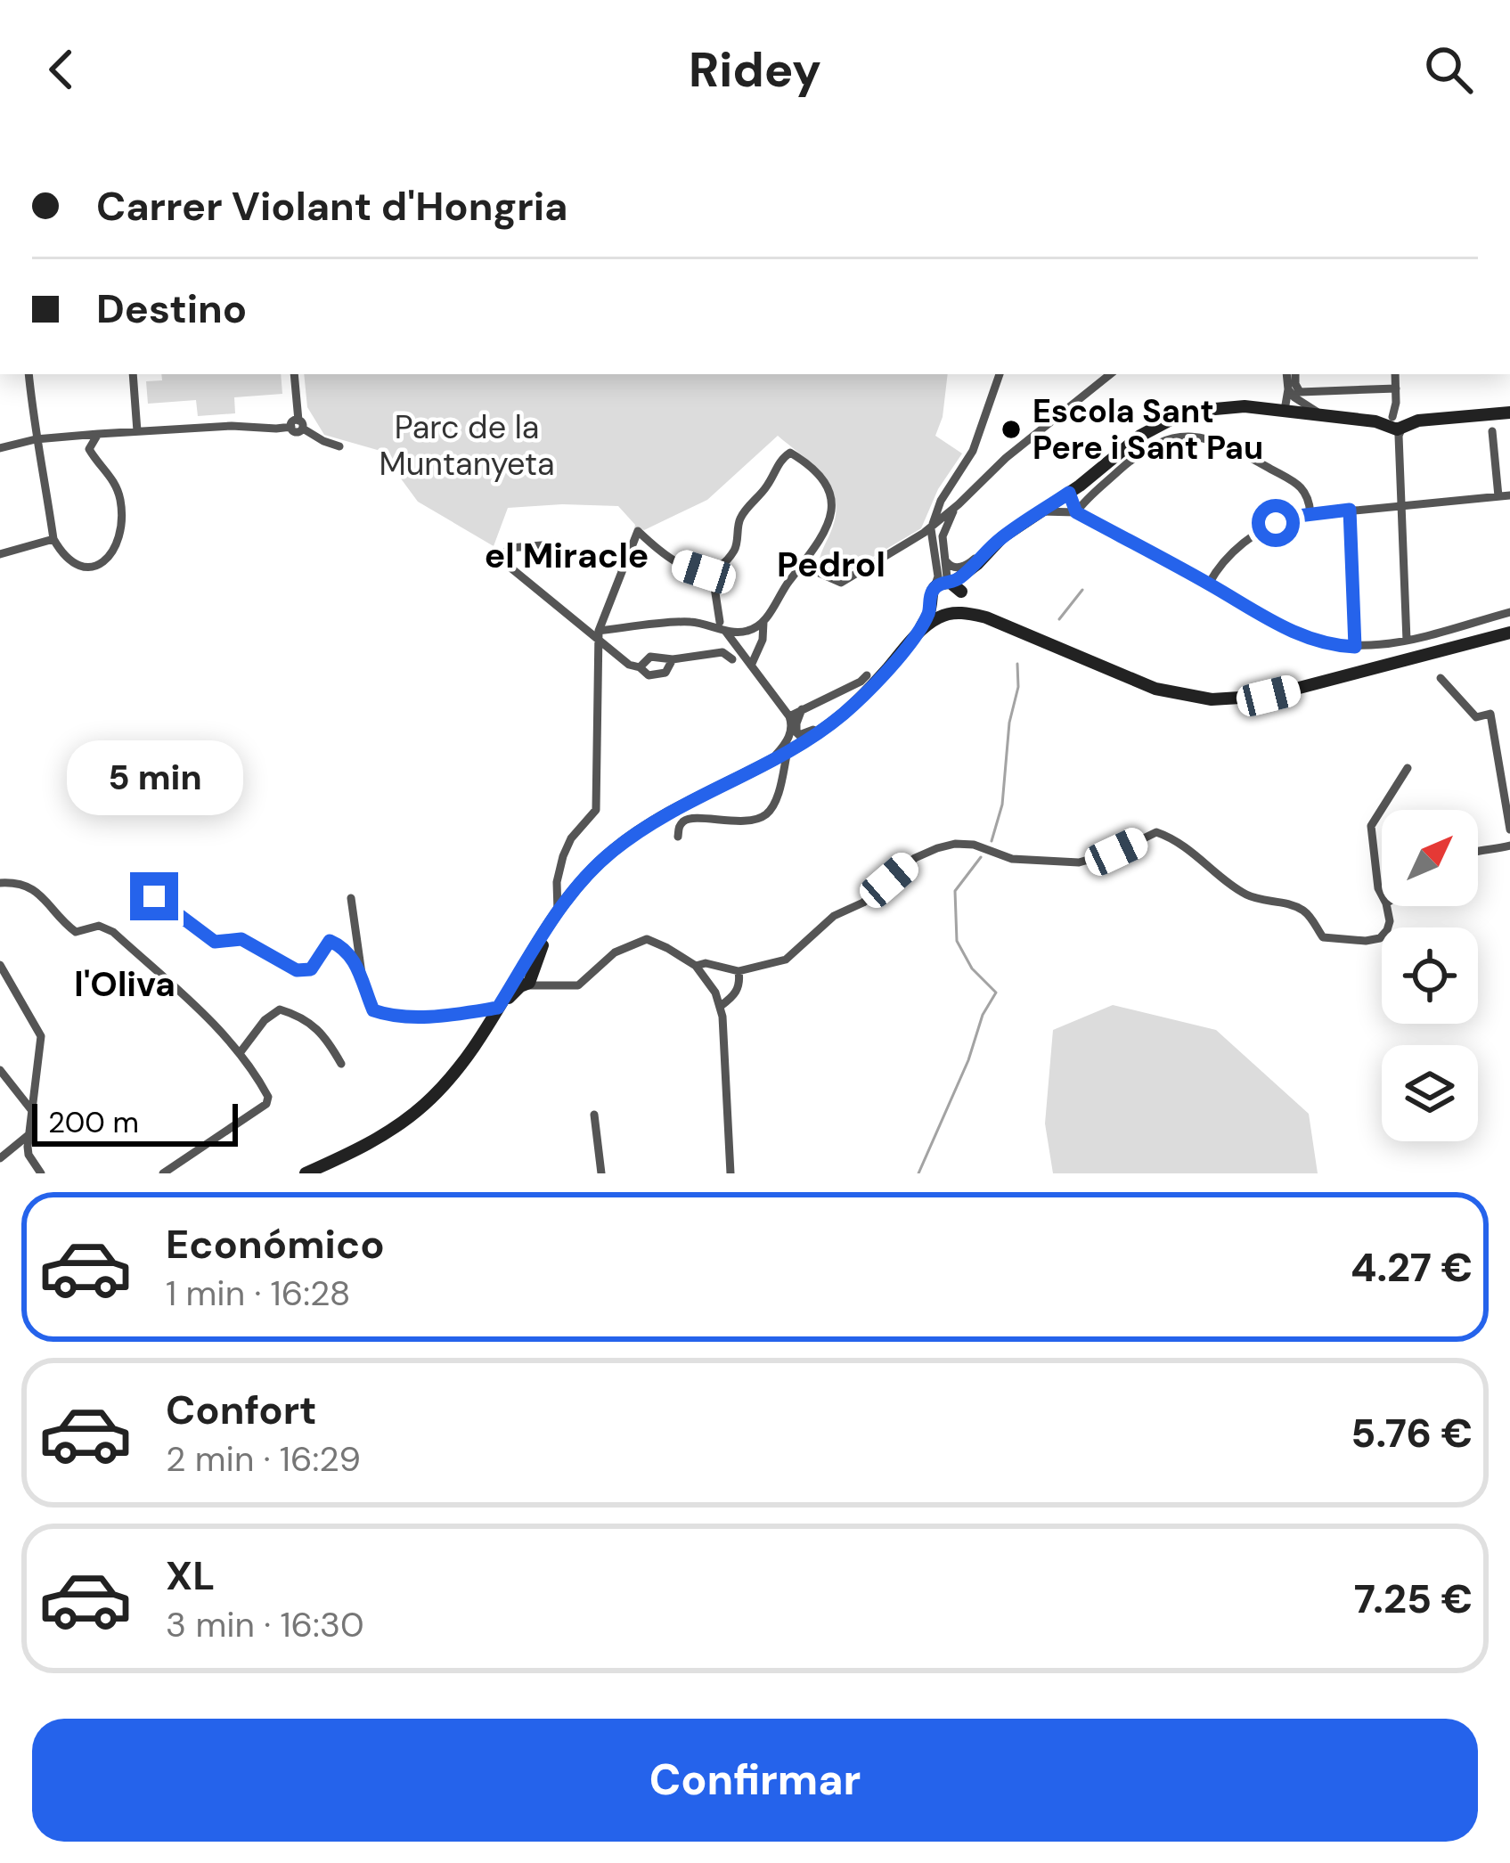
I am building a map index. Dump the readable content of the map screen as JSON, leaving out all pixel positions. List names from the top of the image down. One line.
{"districts":["el Miracle","Pedrol","l'Oliva"],"parks":["Parc de la Muntanyeta"],"places":["Escola Sant Pere i Sant Pau"],"scale_bar":"200 m","north":"top right","page":{"header":"Ridey","banner":["Carrer Violant d'Hongria","Destino"],"bubble":"5 min","scale":"200 m","list":[{"name":"Económico","note":"1 min · 16:28","value":"4.27 €"},{"name":"Confort","note":"2 min · 16:29","value":"5.76 €"},{"name":"XL","note":"3 min · 16:30","value":"7.25 €"}],"buttons":"Confirmar"}}
